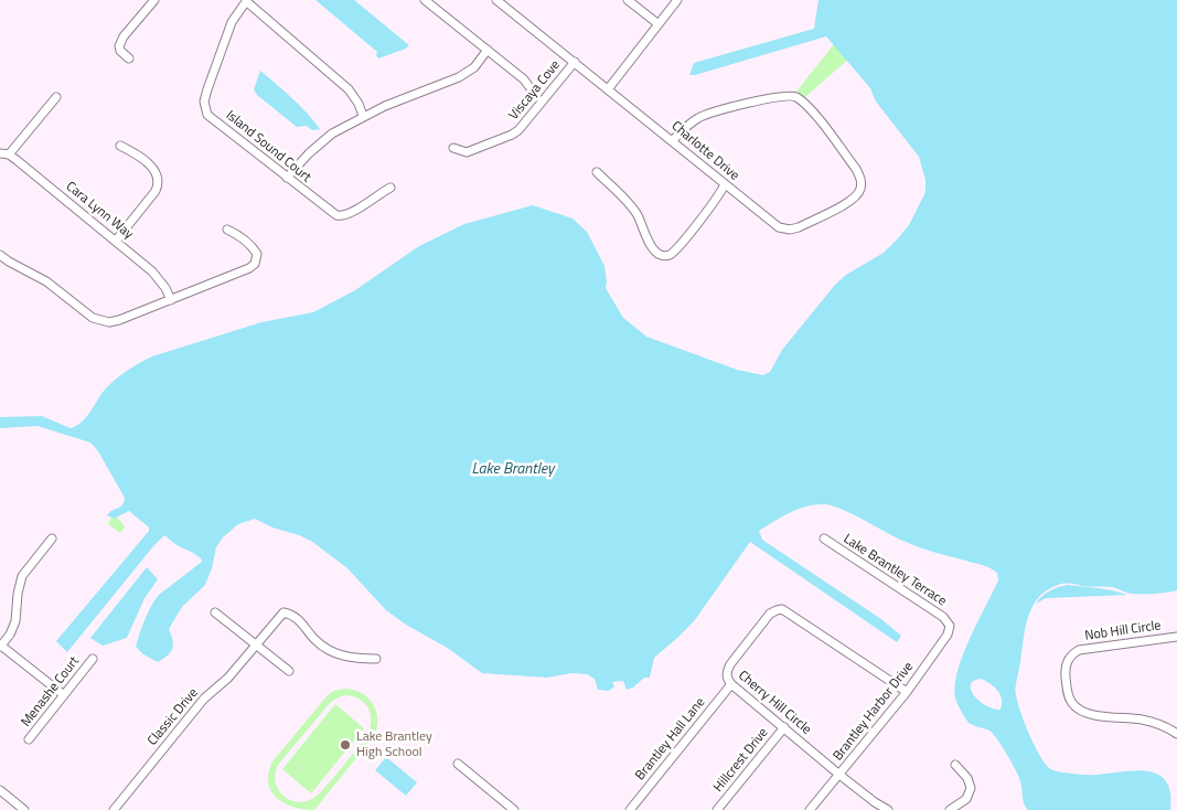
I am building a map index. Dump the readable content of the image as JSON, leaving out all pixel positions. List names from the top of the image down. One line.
{"streets":{"street":["Viscaya Cove","Island Sound Court","Charlotte Drive","Cara Lynn Way","Lake Brantley Terrace","Nob Hill Circle","Menashe Court","Cherry Hill Circle","Brantley Harbor Drive","Classic Drive","Brantley Hall Lane","Hillcrest Drive"]},"crossings":[["Viscaya Cove","Charlotte Drive"],["Lake Brantley Terrace","Brantley Harbor Drive"],["Cherry Hill Circle","Brantley Harbor Drive"],["Cherry Hill Circle","Brantley Hall Lane"],["Cherry Hill Circle","Hillcrest Drive"]],"water":["Lake Brantley"],"places":["Lake Brantley High School"]}
